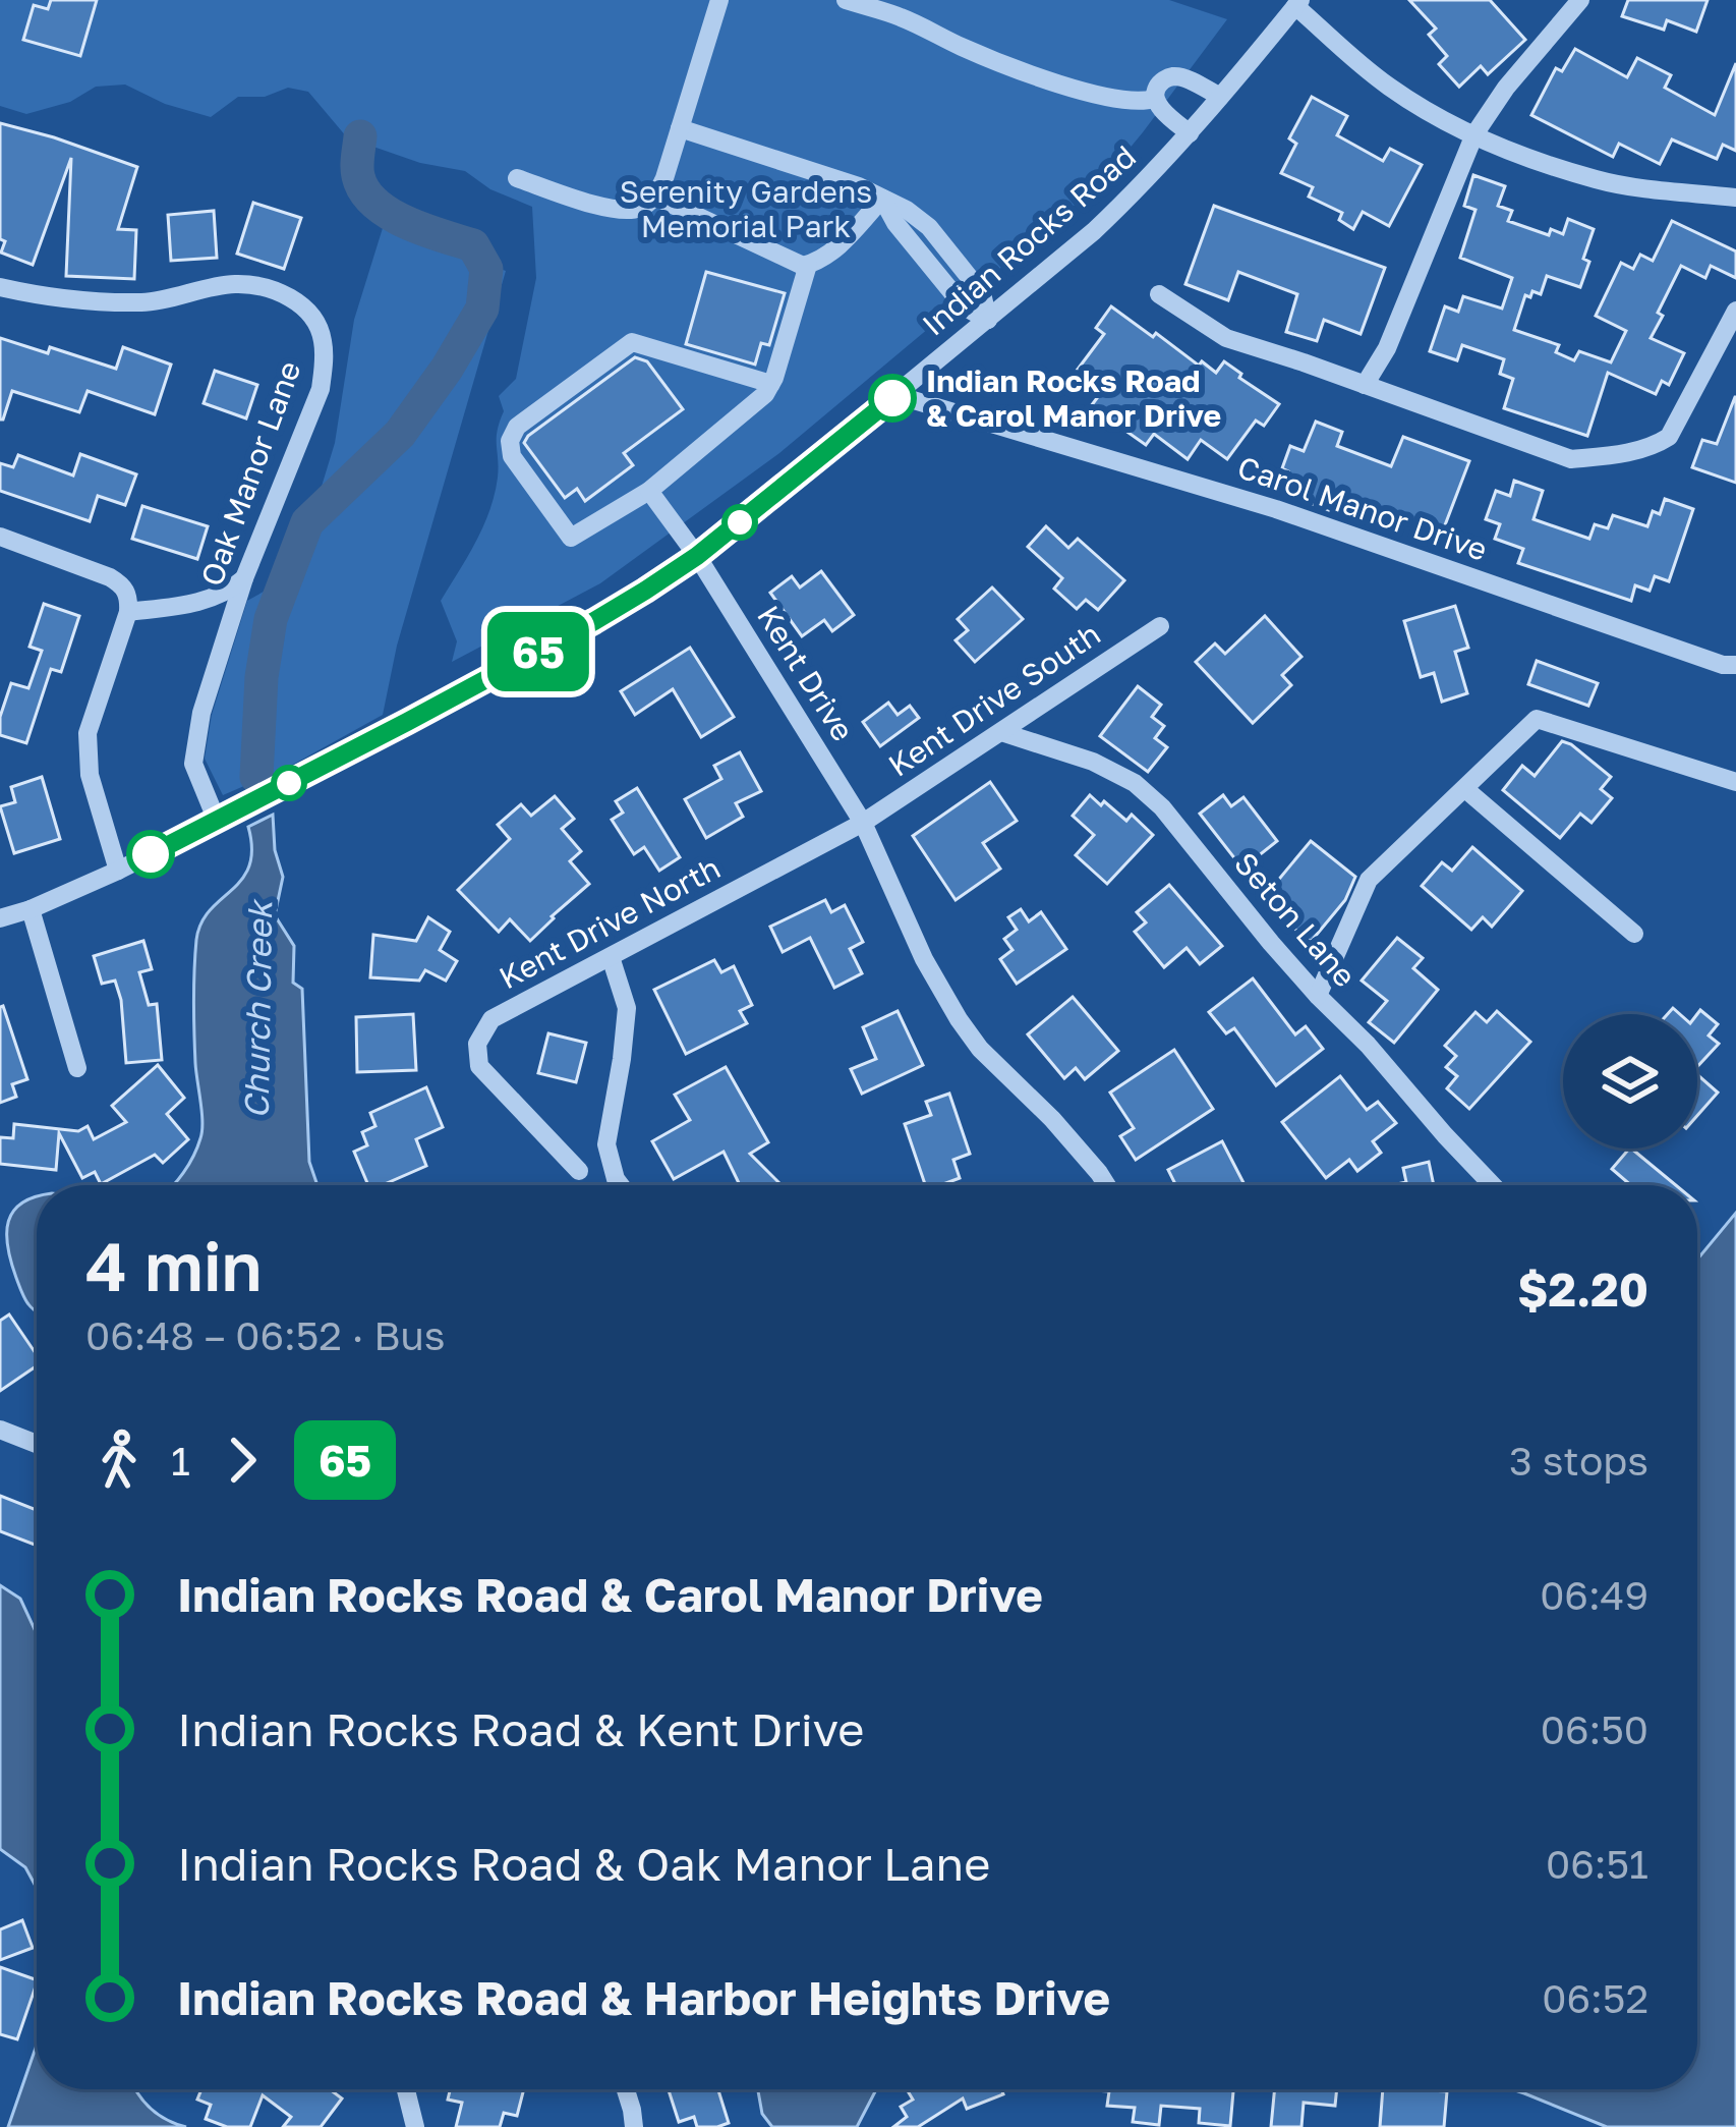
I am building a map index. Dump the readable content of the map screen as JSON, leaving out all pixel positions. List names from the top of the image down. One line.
{"streets":{"street":["Indian Rocks Road","Oak Manor Lane","Carol Manor Drive","Kent Drive","Kent Drive South","Seton Lane","Kent Drive North"]},"crossings":[["Indian Rocks Road","Oak Manor Lane"],["Indian Rocks Road","Carol Manor Drive"],["Indian Rocks Road","Kent Drive"],["Kent Drive","Kent Drive South"],["Kent Drive","Kent Drive North"],["Kent Drive South","Seton Lane"],["Kent Drive South","Kent Drive North"]],"water":["Church Creek"],"parks":["Serenity Gardens Memorial Park"],"places":["Indian Rocks Road & Carol Manor Drive"],"lines":["bus line 65"],"page":{"on_map":"65","heading":["4 min","06:48 – 06:52 · Bus","$2.20"],"legs":["1","65","3 stops"],"list":[{"name":"Indian Rocks Road & Carol Manor Drive","value":"06:49"},{"name":"Indian Rocks Road & Kent Drive","value":"06:50"},{"name":"Indian Rocks Road & Oak Manor Lane","value":"06:51"},{"name":"Indian Rocks Road & Harbor Heights Drive","value":"06:52"}]}}
